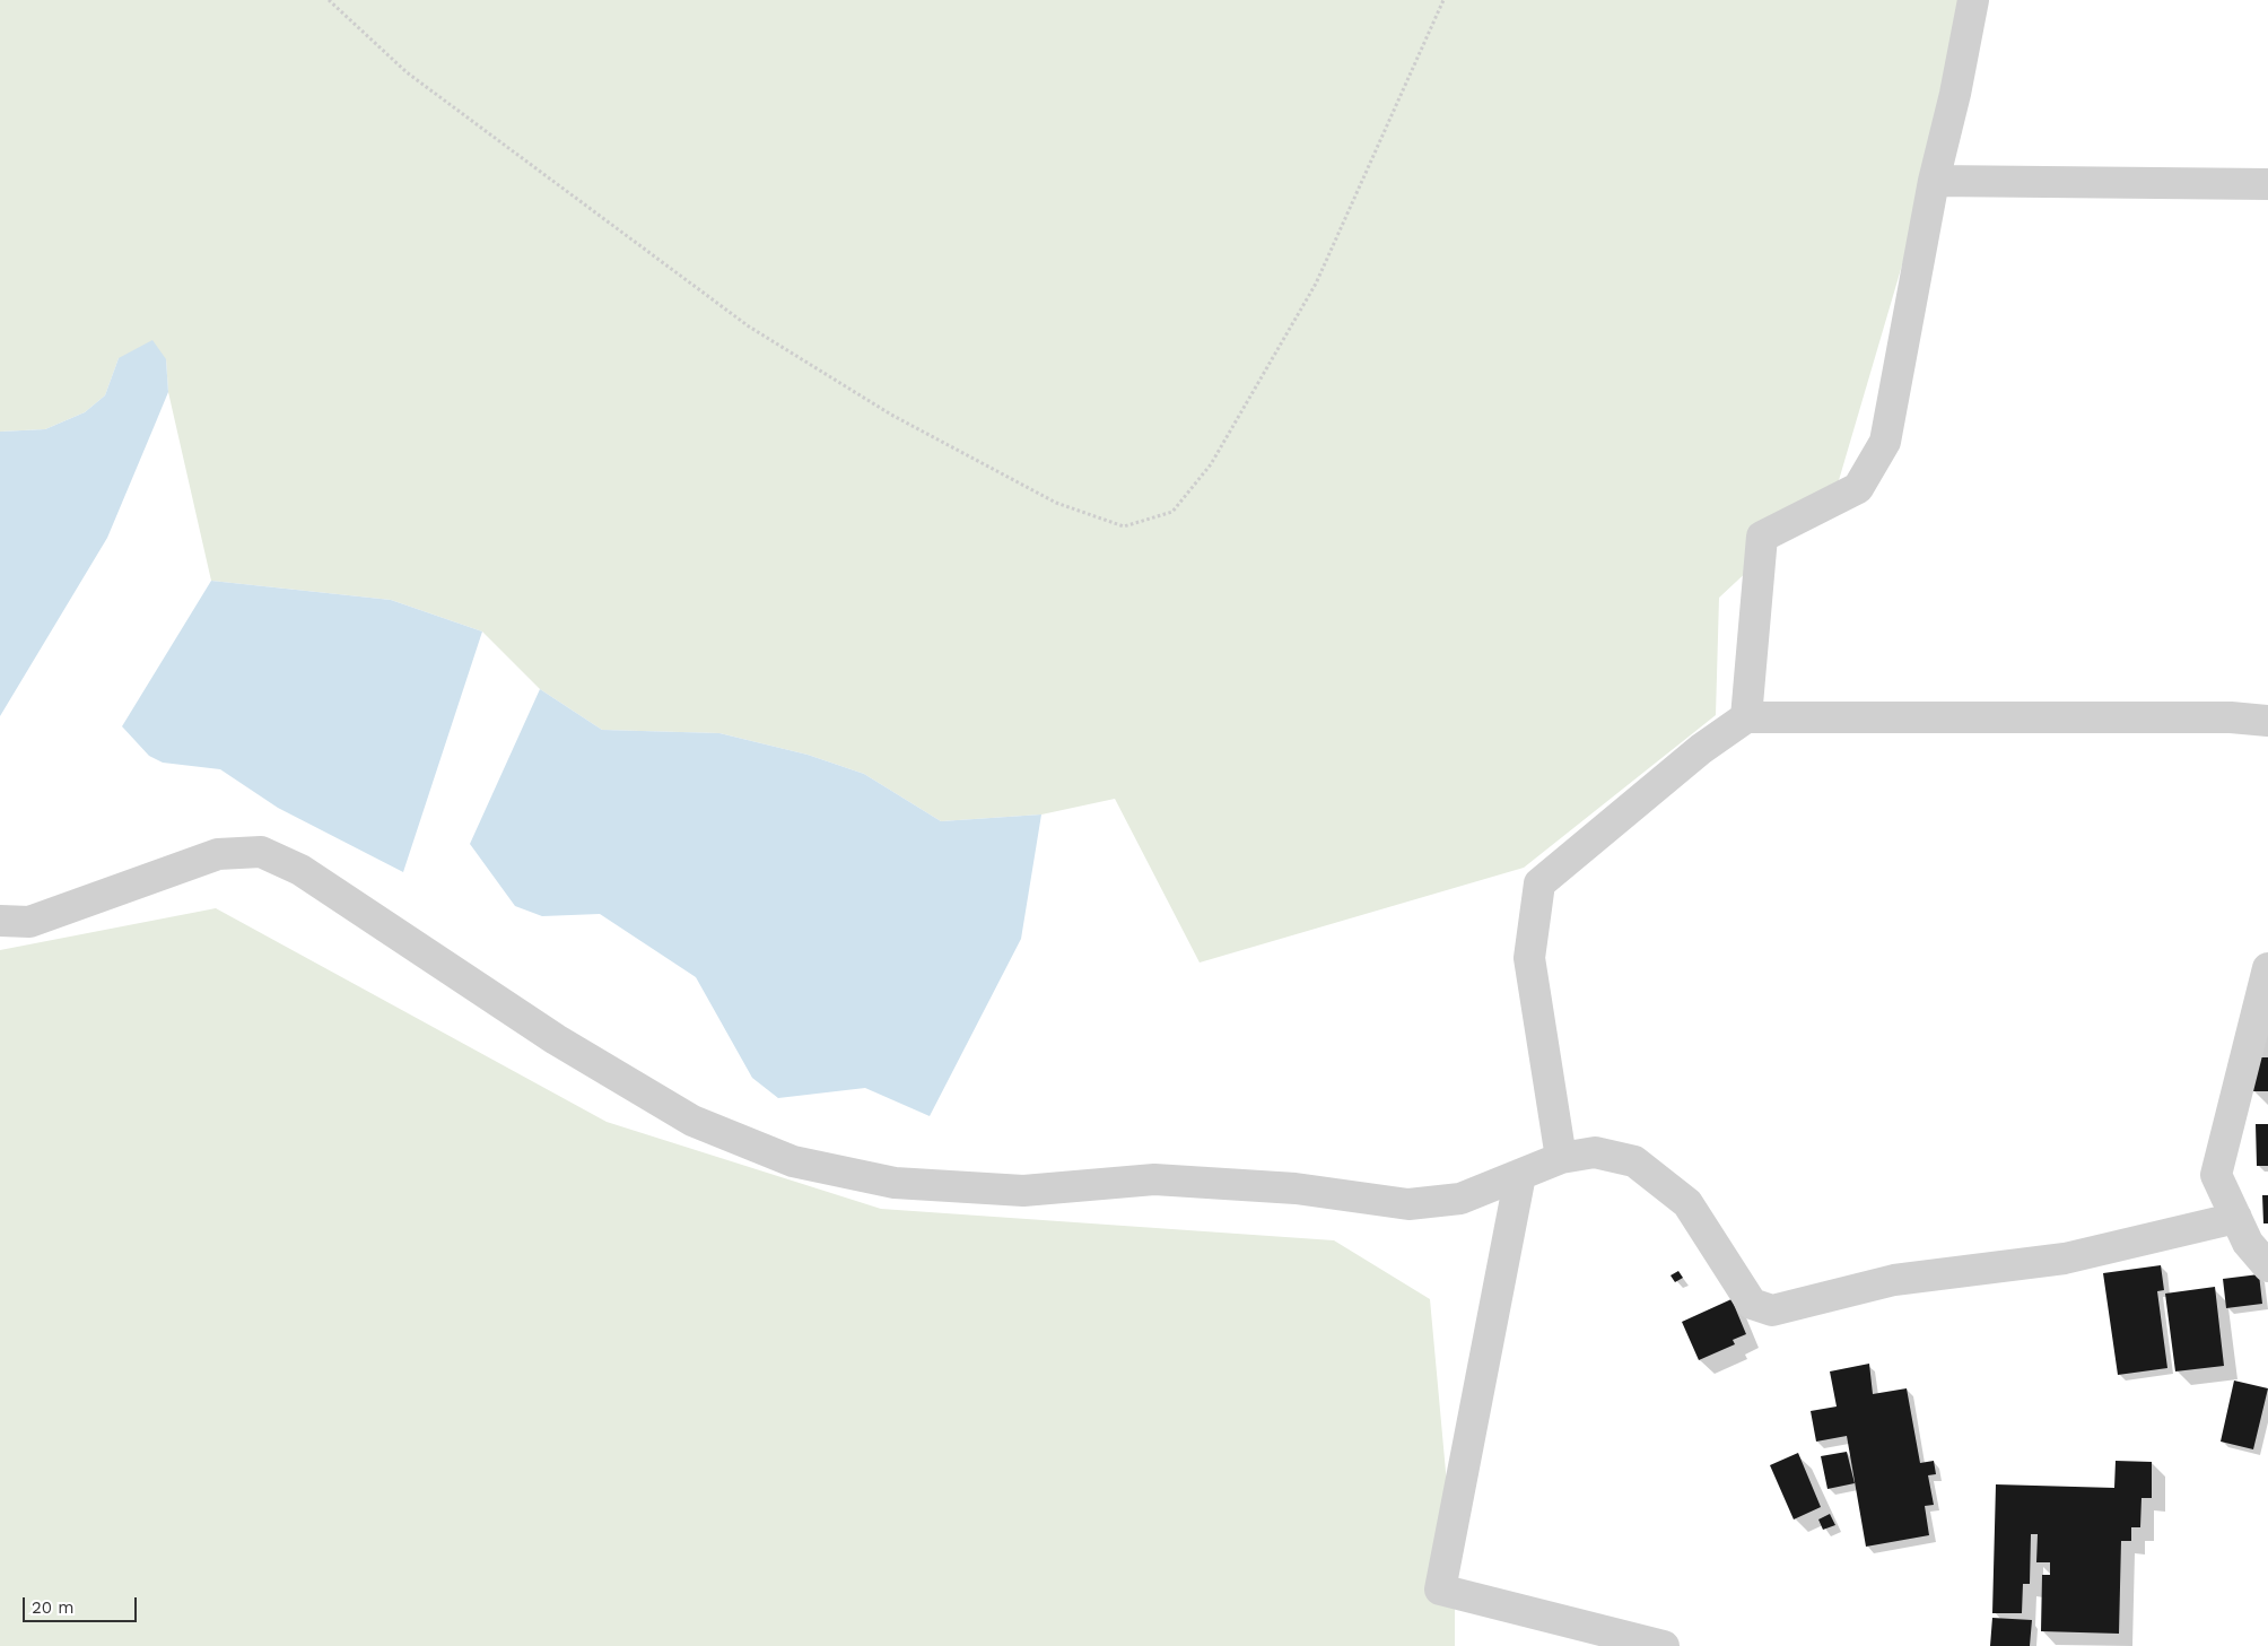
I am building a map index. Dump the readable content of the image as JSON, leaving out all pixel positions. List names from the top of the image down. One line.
{"scale_bar":"20 m"}
